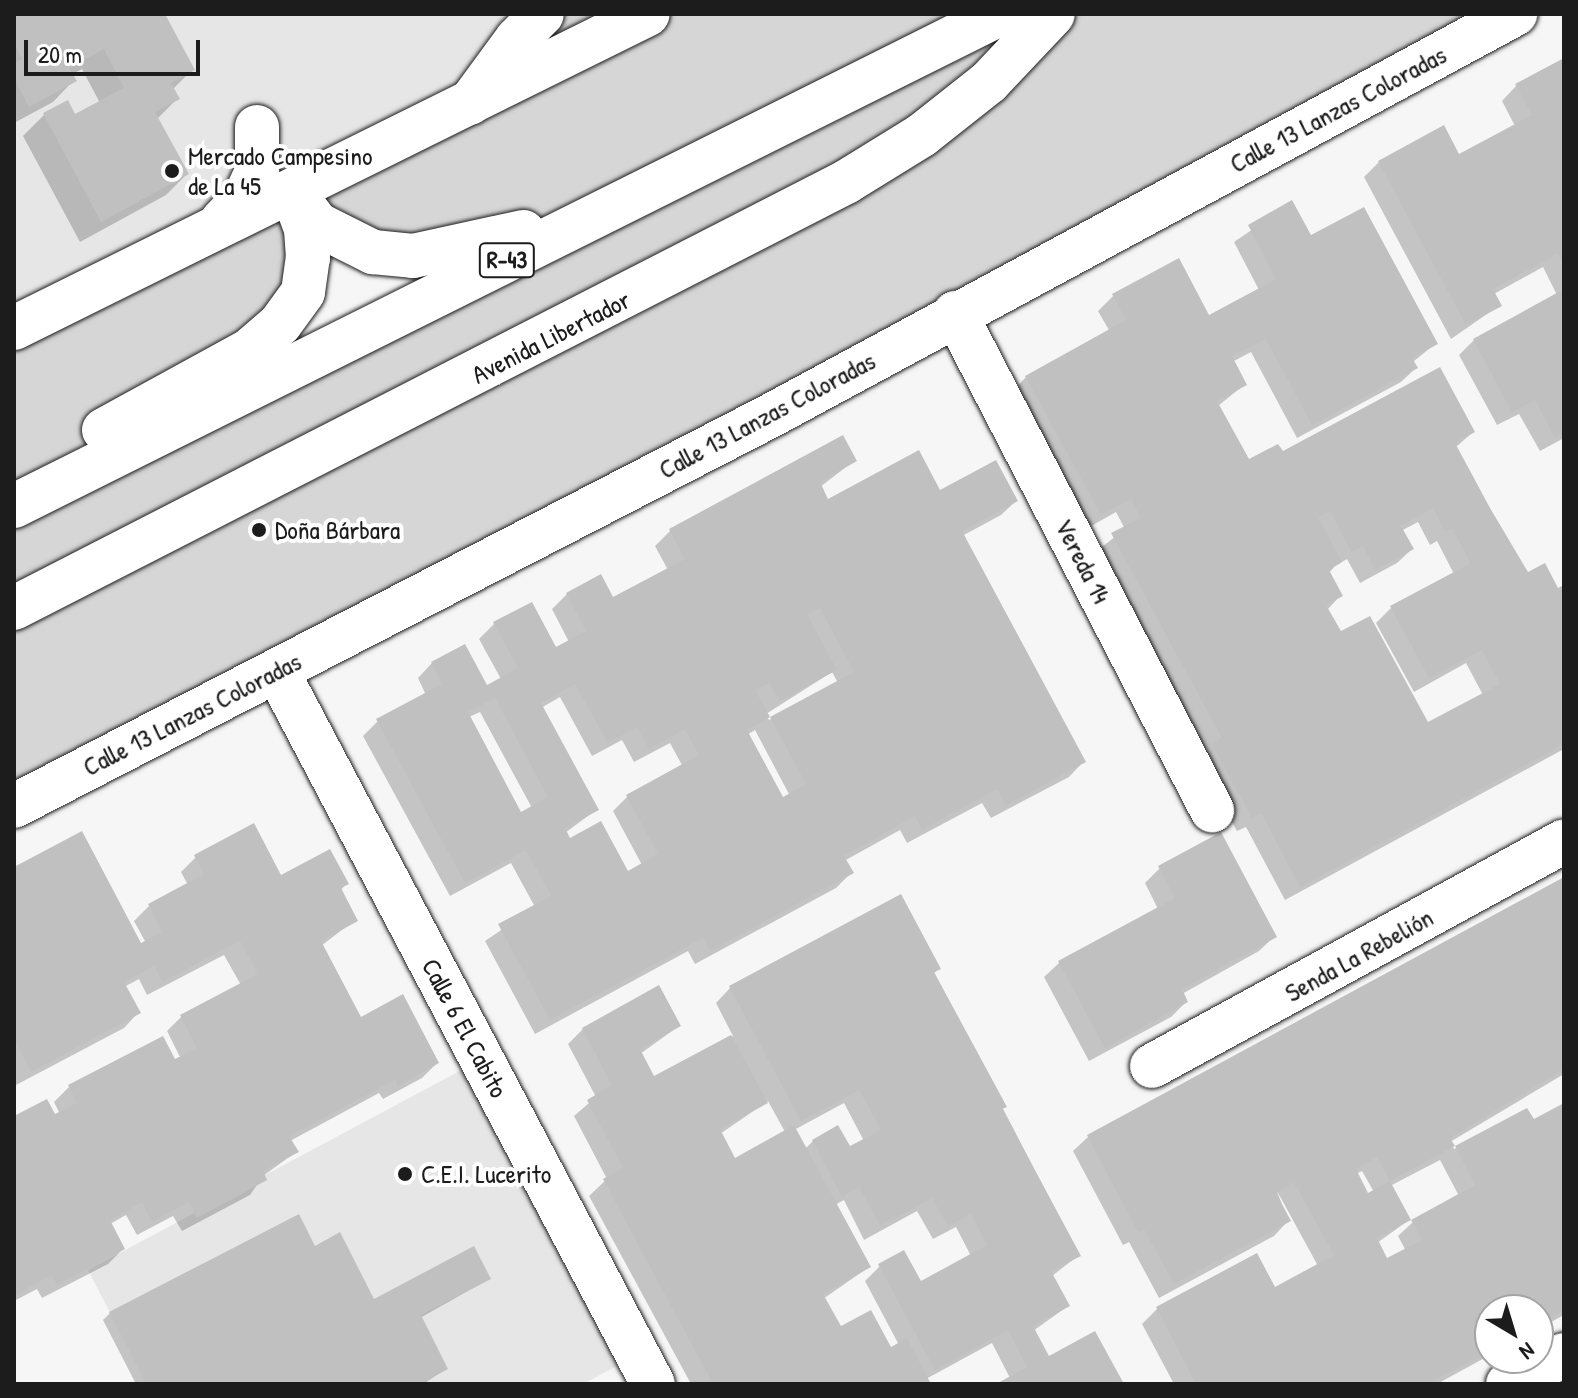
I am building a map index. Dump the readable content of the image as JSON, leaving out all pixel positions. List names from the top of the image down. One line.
{"streets":{"street":["Calle 13 Lanzas Coloradas","R-43","Avenida Libertador","Vereda 14","Senda La Rebelión","Calle 6 El Cabito"]},"crossings":[["Calle 13 Lanzas Coloradas","Vereda 14"],["Calle 13 Lanzas Coloradas","Calle 6 El Cabito"]],"places":["Mercado Campesino de La 45","Doña Bárbara","C.E.I. Lucerito"],"scale_bar":"20 m","north":"bottom right"}
